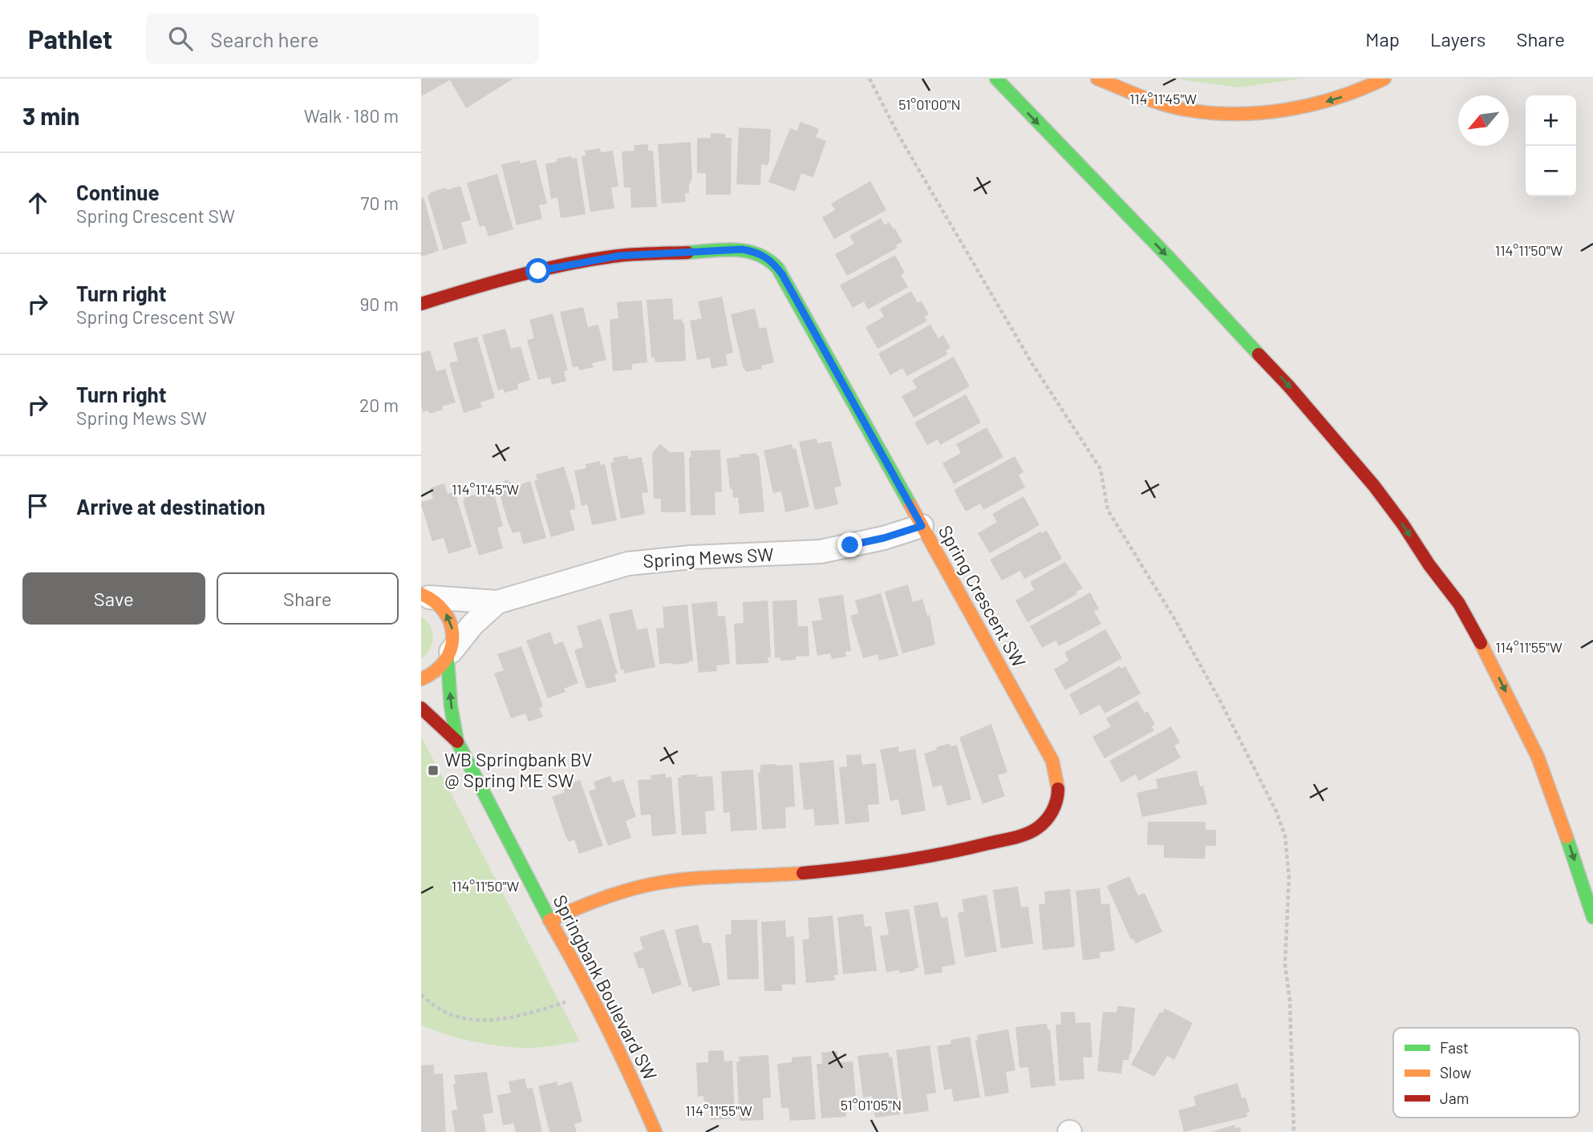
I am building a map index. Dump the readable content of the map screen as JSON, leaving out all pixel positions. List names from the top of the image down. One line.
{"streets":{"main road":["Spring Crescent SW","Springbank Boulevard SW"],"street":["Spring Mews SW"]},"crossings":[["Spring Mews SW","Spring Crescent SW"],["Spring Mews SW","Springbank Boulevard SW"],["Spring Crescent SW","Springbank Boulevard SW"]],"places":{"transit":["WB Springbank BV @ Spring ME SW"]},"legend":["Fast","Slow","Jam"],"north":"bottom left","page":{"header":"Pathlet","search":"Search here","nav":["Map","Layers","Share"],"heading":["3 min","Walk · 180 m"],"map_buttons":["+","−"],"list":[["Continue","Spring Crescent SW","70 m"],["Turn right","Spring Crescent SW","90 m"],["Turn right","Spring Mews SW","20 m"],"Arrive at destination"],"buttons":["Save","Share"]},"coordinates":["114°11'45\"W","51°01'00\"N","114°11'50\"W","114°11'55\"W","51°01'05\"N"]}
